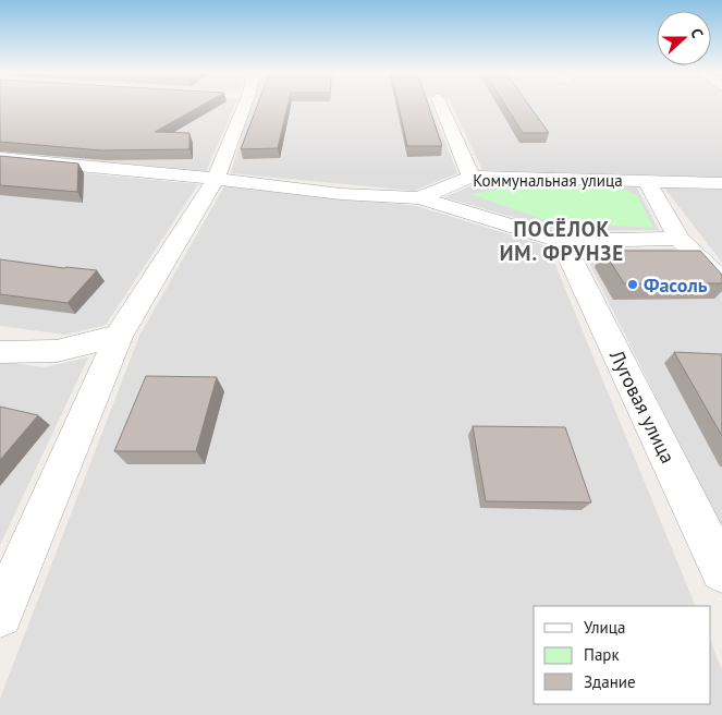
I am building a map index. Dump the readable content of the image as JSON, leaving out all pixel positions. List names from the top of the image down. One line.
{"streets":{"street":["Коммунальная улица","Луговая улица"]},"districts":["ПОСЁЛОК ИМ. ФРУНЗЕ"],"places":["Фасоль"],"legend":["Улица","Парк","Здание"],"north":"right"}
